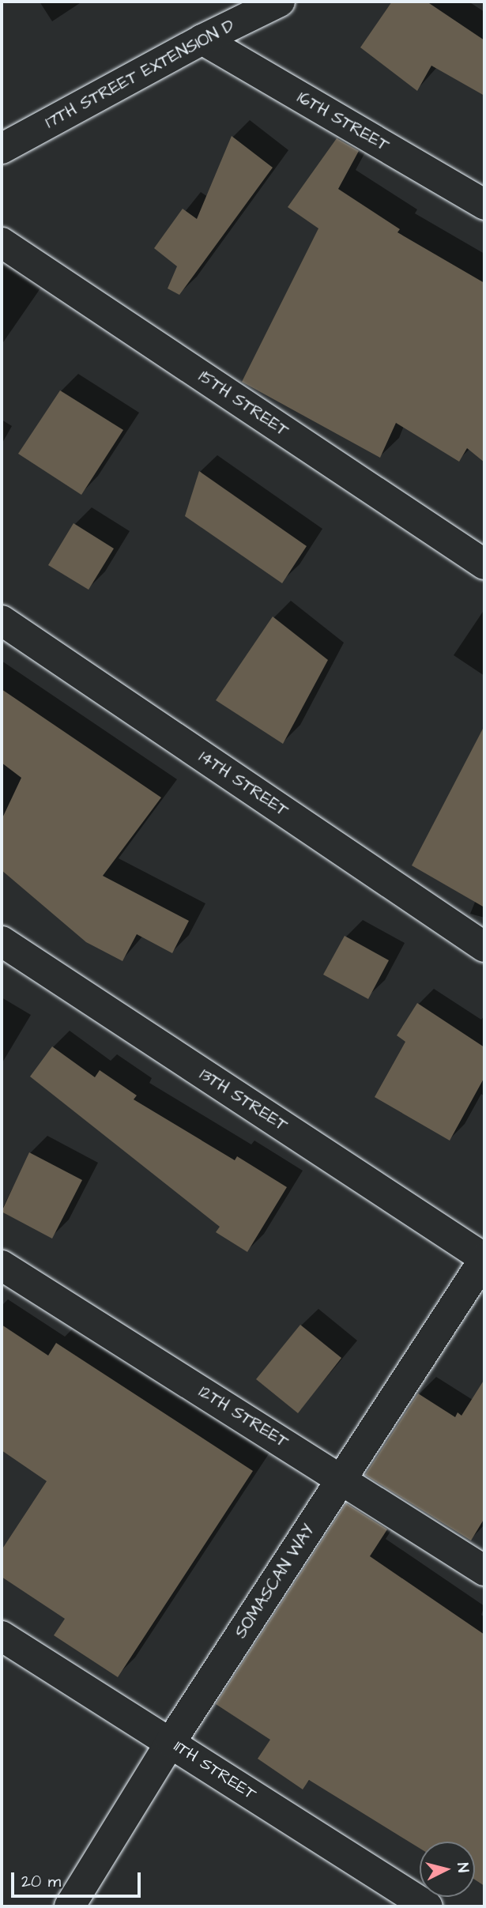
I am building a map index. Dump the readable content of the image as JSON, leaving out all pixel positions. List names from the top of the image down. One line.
{"streets":{"street":["17TH STREET EXTENSION D","16TH STREET","15TH STREET","14TH STREET","13TH STREET","12TH STREET","SOMASCAN WAY","11TH STREET"]},"crossings":[["17TH STREET EXTENSION D","16TH STREET"],["13TH STREET","SOMASCAN WAY"],["12TH STREET","SOMASCAN WAY"],["SOMASCAN WAY","11TH STREET"]],"scale_bar":"20 m","north":"right"}
